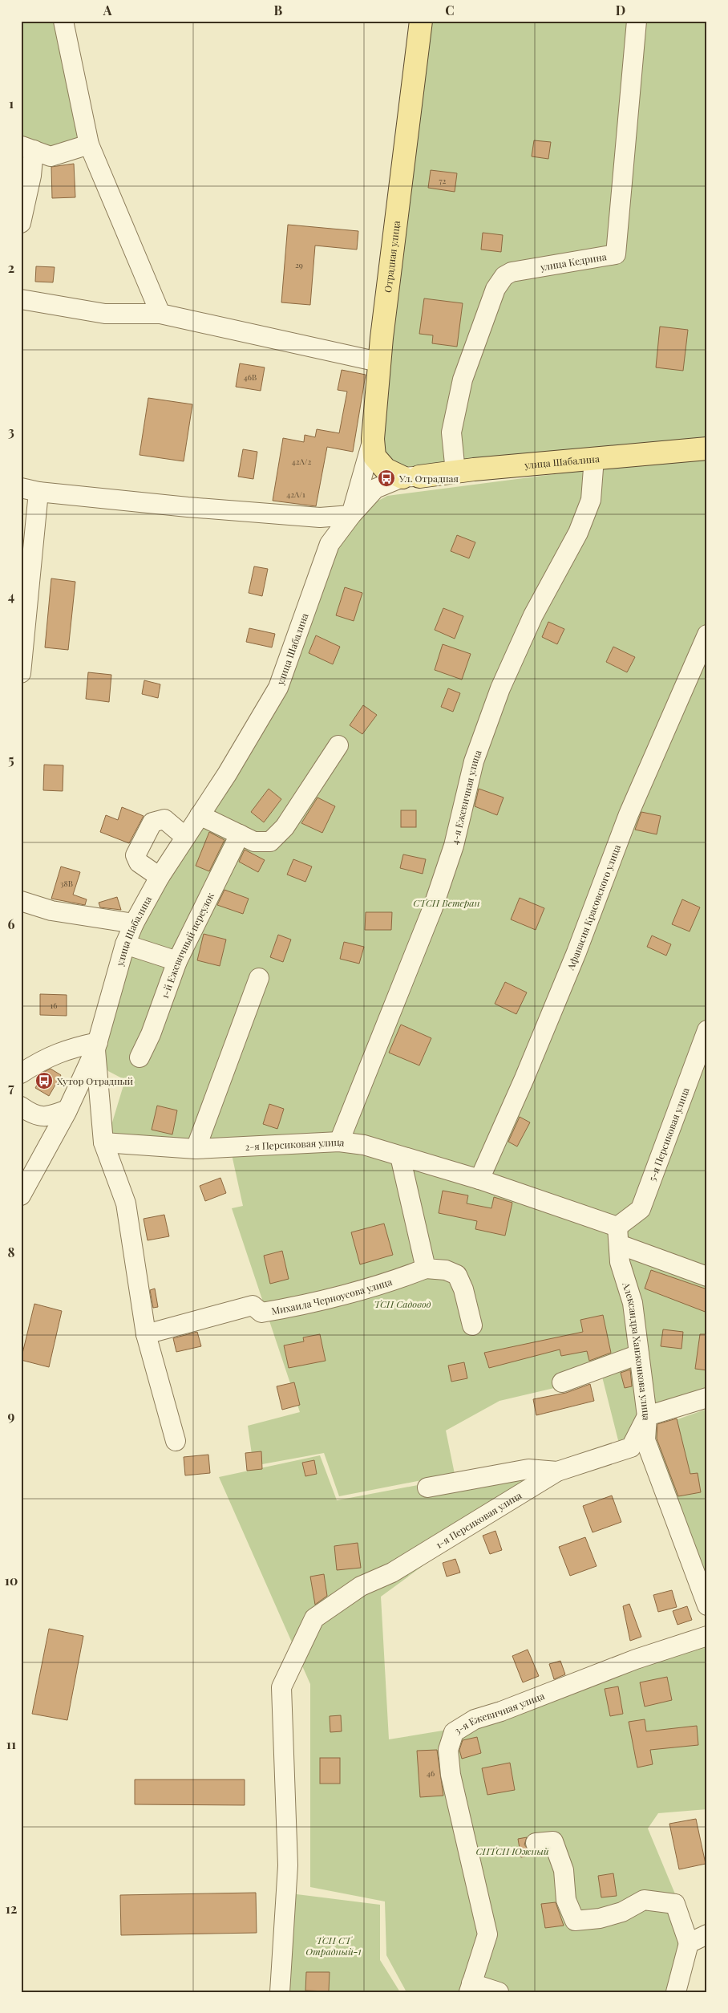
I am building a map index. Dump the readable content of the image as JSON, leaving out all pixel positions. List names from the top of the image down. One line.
{"streets":{"main road":["Отрадная улица","улица Шабалина"],"street":["улица Кедрина","4-я Ежевичная улица","Афанасия Красовского улица","1-й Ежевичный переулок","5-я Персиковая улица","2-я Персиковая улица","Михаила Черноусова улица","Александра Ханжонкова улица","1-я Персиковая улица","3-я Ежевичная улица"]},"crossings":[["Отрадная улица","улица Шабалина"],["улица Кедрина","улица Шабалина"],["улица Шабалина","4-я Ежевичная улица"],["4-я Ежевичная улица","2-я Персиковая улица"],["Афанасия Красовского улица","2-я Персиковая улица"],["5-я Персиковая улица","2-я Персиковая улица"],["5-я Персиковая улица","Александра Ханжонкова улица"],["2-я Персиковая улица","Александра Ханжонкова улица"],["Александра Ханжонкова улица","1-я Персиковая улица"]],"parks":["СТСН Ветеран","ТСН Садовод","СНТСН Южный","ТСН СТ Отрадный-1"],"places":{"bus stop":["Ул. Отрадная","Хутор Отрадный"]},"house_numbers":["72","29","46В","42А/2","42А/1","38В","16","46"],"grid":{"columns":["A","B","C","D"],"rows":["1","2","3","4","5","6","7","8","9","10","11","12"]}}
